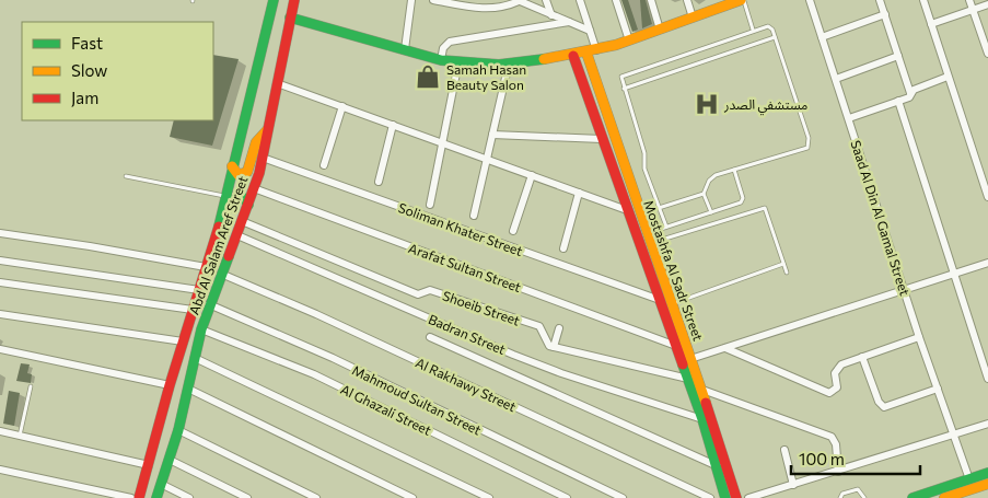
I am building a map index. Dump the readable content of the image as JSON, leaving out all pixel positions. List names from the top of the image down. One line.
{"streets":{"main road":["Abd Al Salam Aref Street","Mostashfa Al Sadr Street"],"street":["Saad Al Din Al Gamal Street","Soliman Khater Street","Arafat Sultan Street","Shoeib Street","Badran Street","Al Rakhawy Street","Mahmoud Sultan Street","Al Ghazali Street"]},"crossings":[["Soliman Khater Street","Abd Al Salam Aref Street"],["Soliman Khater Street","Mostashfa Al Sadr Street"],["Abd Al Salam Aref Street","Arafat Sultan Street"],["Abd Al Salam Aref Street","Shoeib Street"],["Abd Al Salam Aref Street","Badran Street"],["Abd Al Salam Aref Street","Al Rakhawy Street"],["Abd Al Salam Aref Street","Mahmoud Sultan Street"],["Abd Al Salam Aref Street","Al Ghazali Street"],["Arafat Sultan Street","Mostashfa Al Sadr Street"],["Mostashfa Al Sadr Street","Badran Street"]],"places":{"shop":["Samah Hasan Beauty Salon"],"hospital":["مستشفي الصدر"]},"legend":["Fast","Slow","Jam"],"scale_bar":"100 m"}
